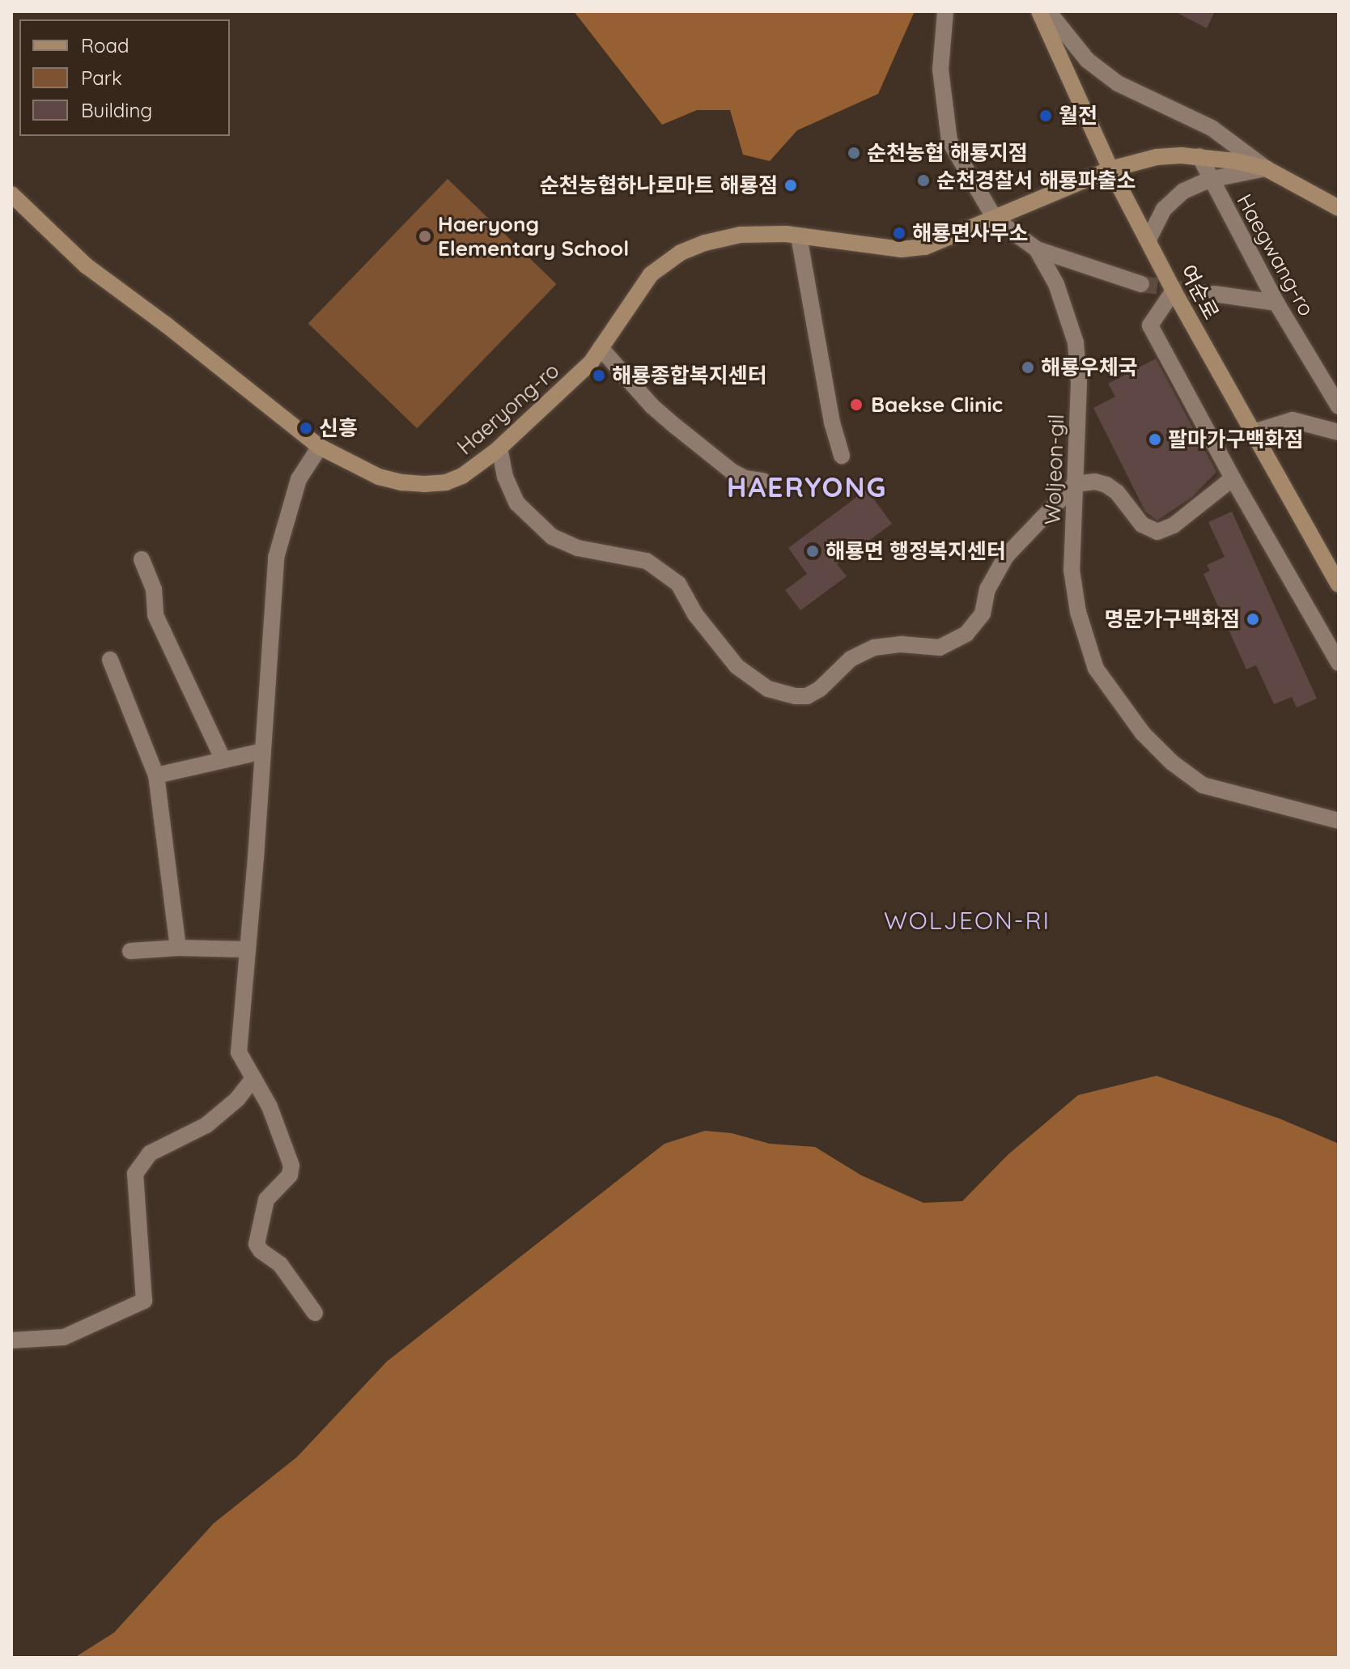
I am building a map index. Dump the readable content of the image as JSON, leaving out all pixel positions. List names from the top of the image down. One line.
{"streets":{"main road":["여순로","Haeryong-ro"],"street":["Haegwang-ro","Woljeon-gil"]},"crossings":[["Haegwang-ro","Haeryong-ro"],["여순로","Haeryong-ro"],["Haeryong-ro","Woljeon-gil"]],"districts":["HAERYONG","WOLJEON-RI"],"places":["월전","순천농협 해룡지점","순천경찰서 해룡파출소","순천농협하나로마트 해룡점","해룡면사무소","Haeryong Elementary School","해룡우체국","해룡종합복지센터","Baekse Clinic","신흥","팔마가구백화점","해룡면 행정복지센터","명문가구백화점"],"legend":["Road","Park","Building"]}
